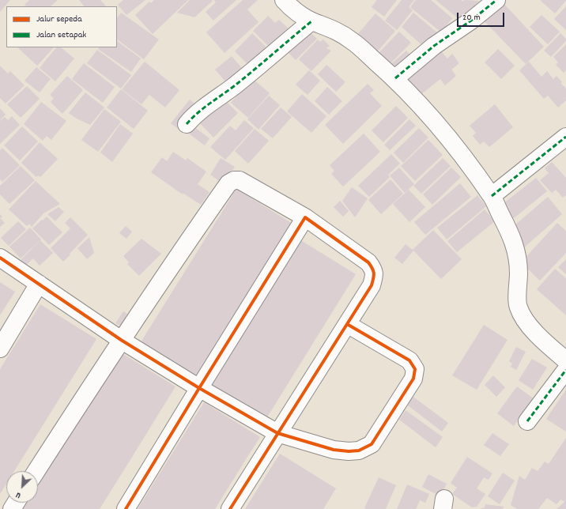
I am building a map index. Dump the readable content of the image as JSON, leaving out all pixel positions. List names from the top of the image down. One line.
{"legend":["Jalur sepeda","Jalan setapak"],"scale_bar":"20 m","north":"bottom left"}
